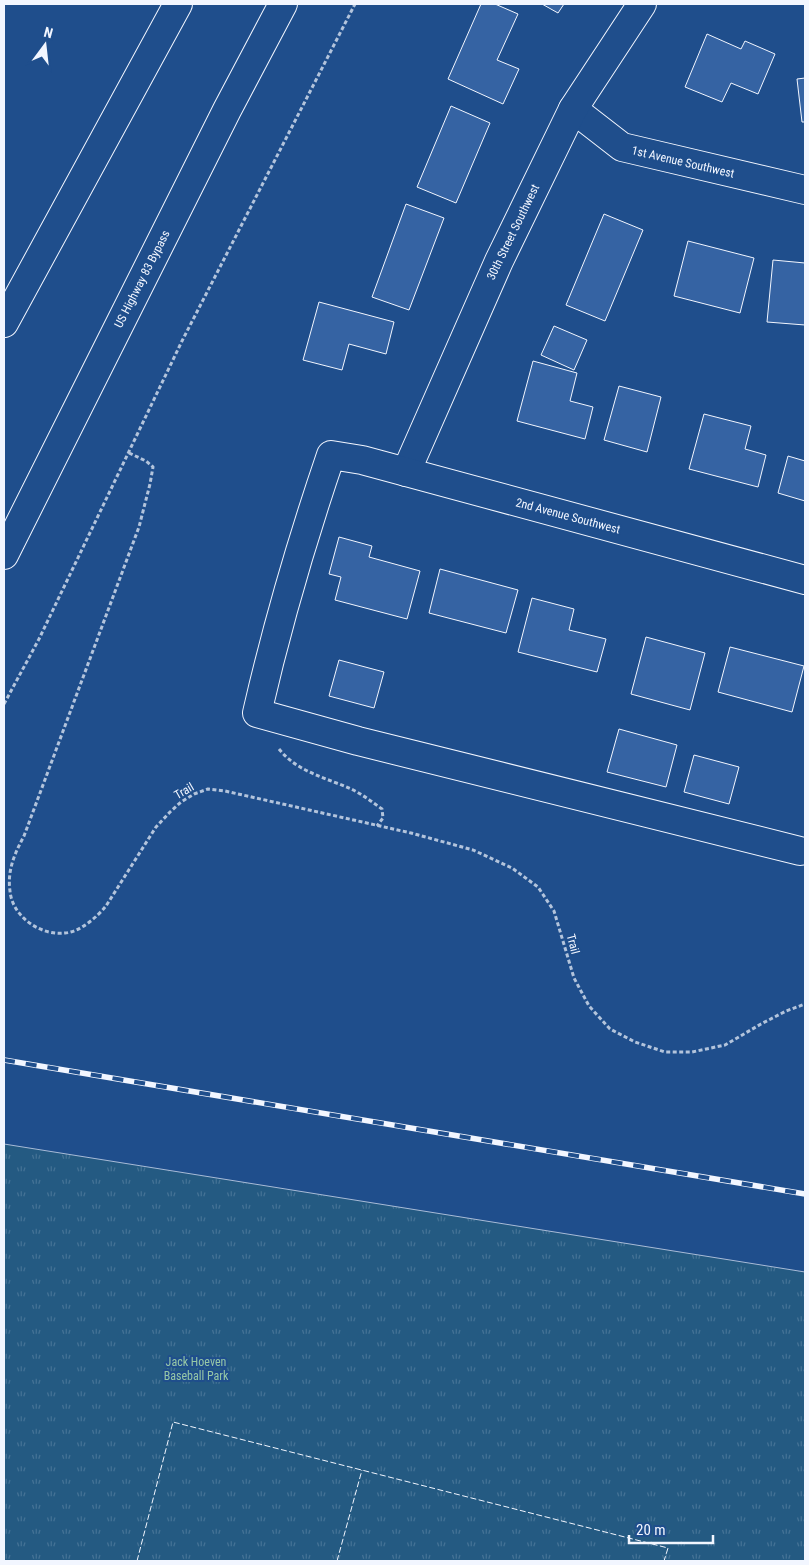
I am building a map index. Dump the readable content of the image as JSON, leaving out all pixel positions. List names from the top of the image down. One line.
{"streets":{"main road":["1st Avenue Southwest","30th Street Southwest","US Highway 83 Bypass","2nd Avenue Southwest"],"path":["Trail"]},"crossings":[["1st Avenue Southwest","30th Street Southwest"],["30th Street Southwest","2nd Avenue Southwest"]],"parks":["Jack Hoeven Baseball Park"],"scale_bar":"20 m","north":"top"}
